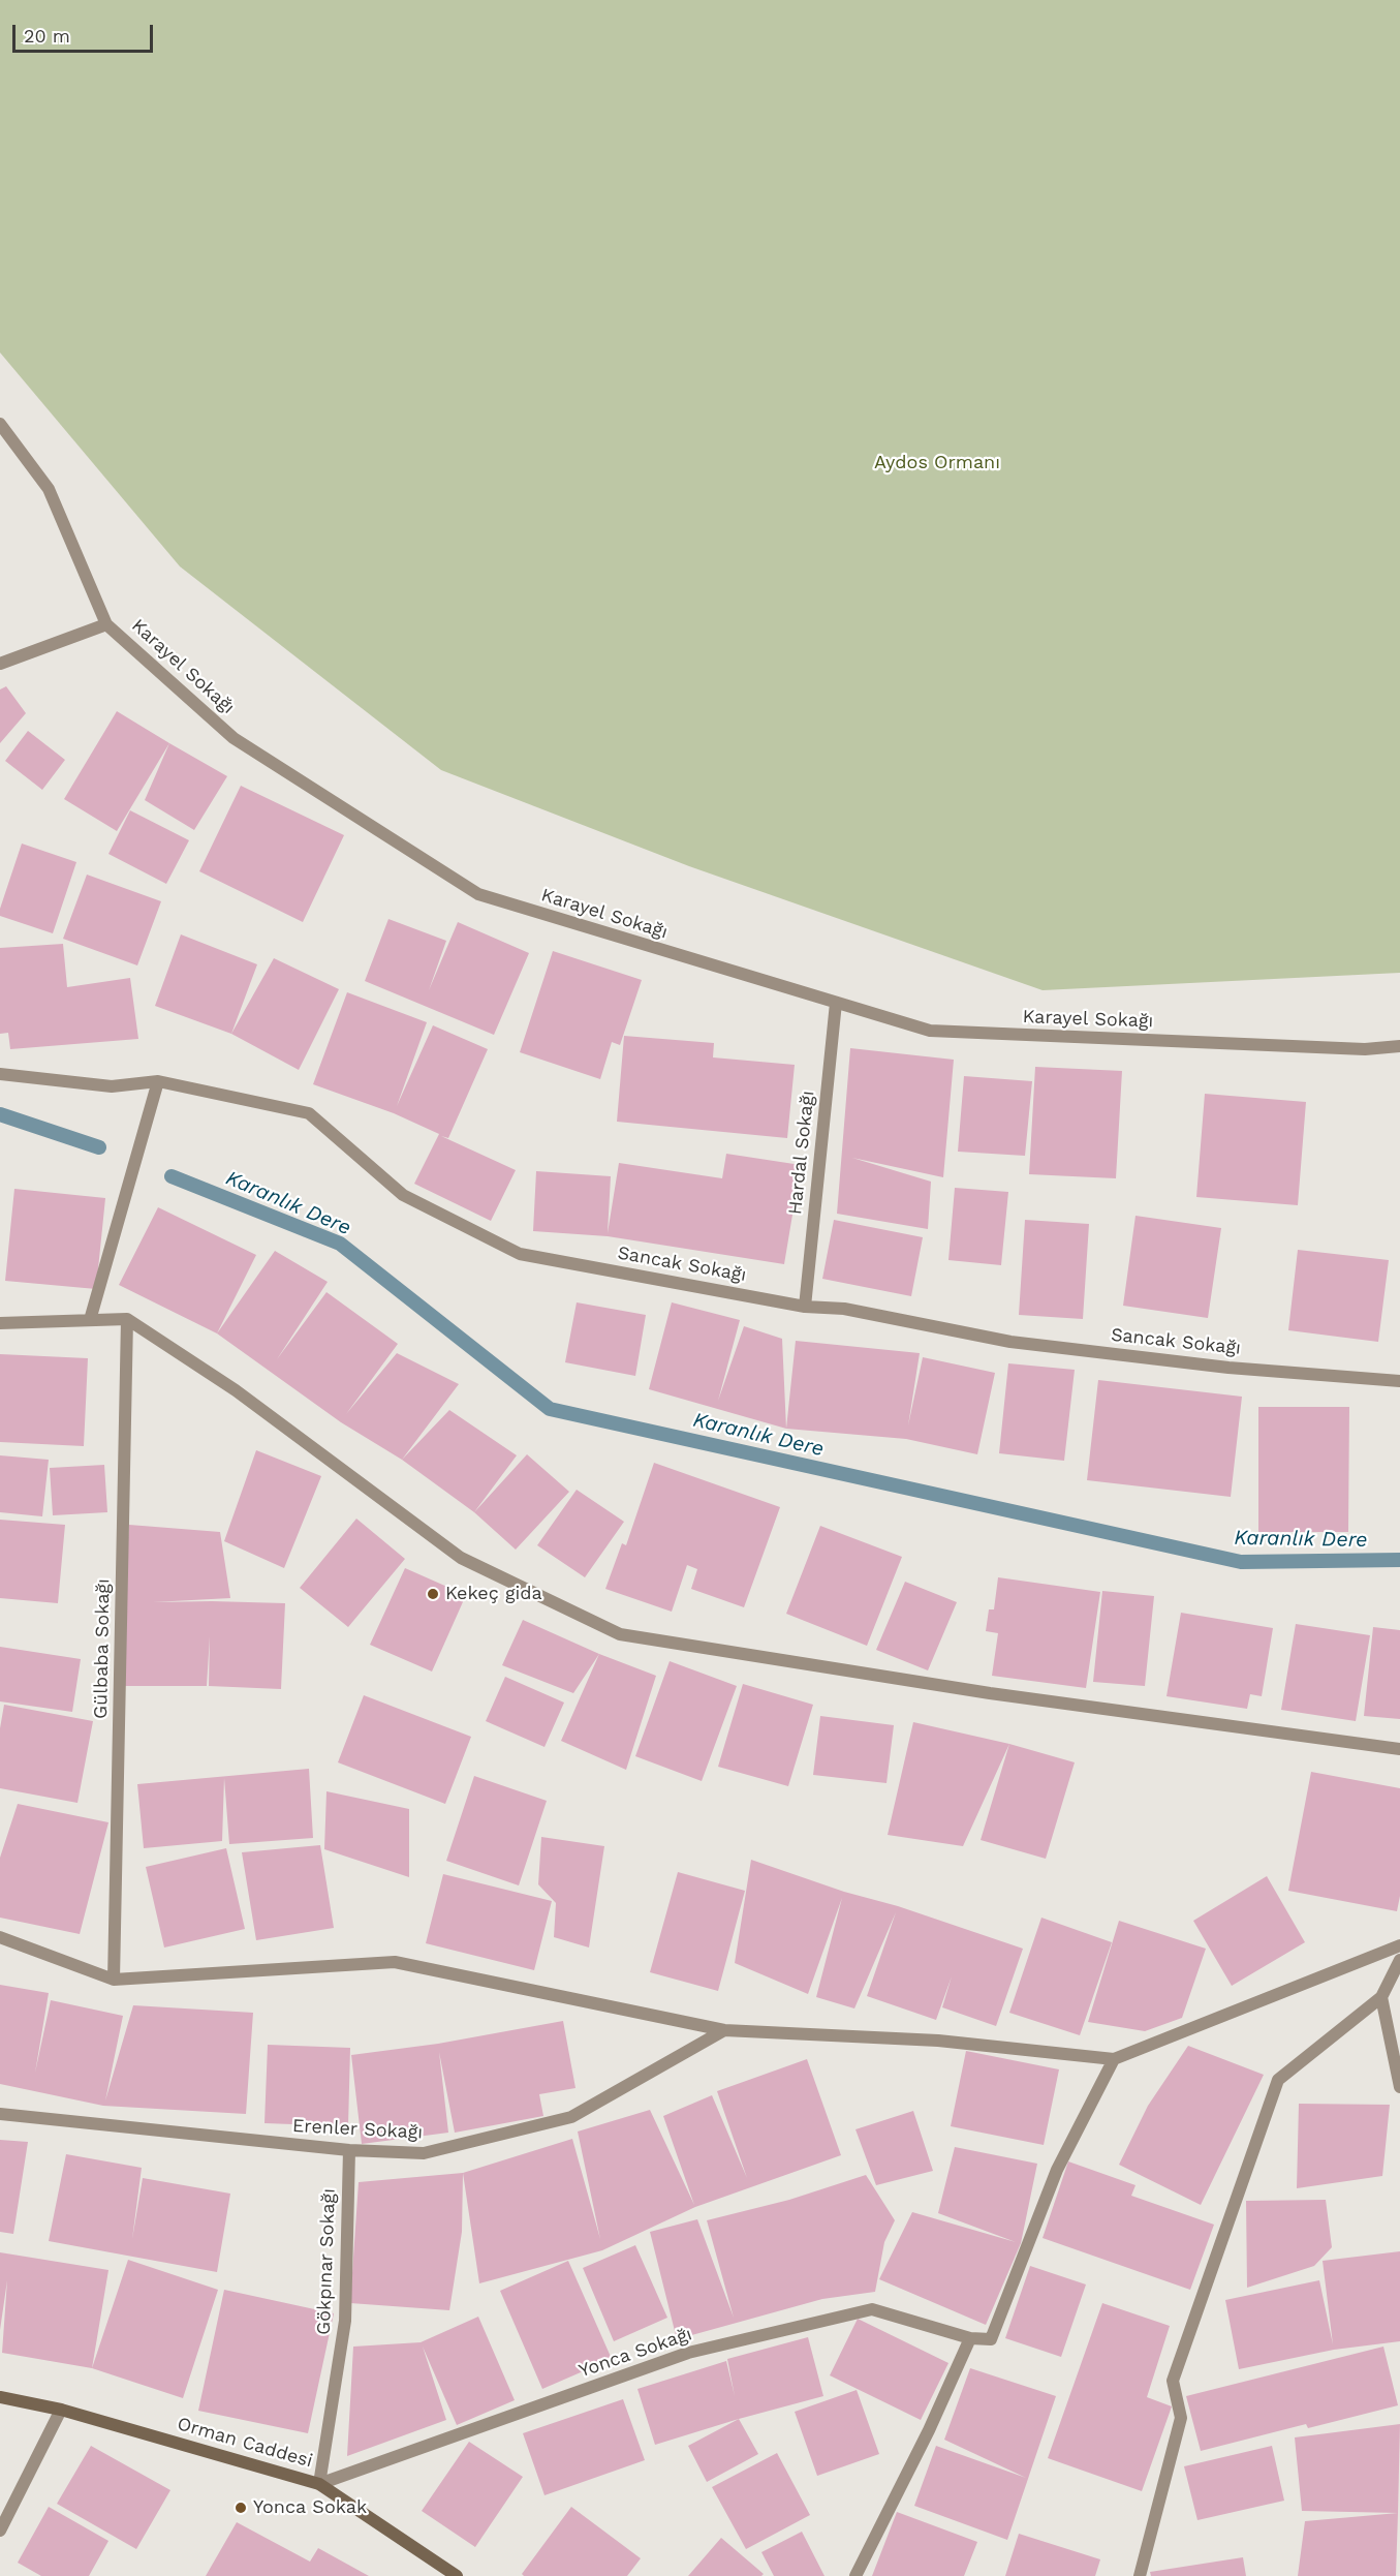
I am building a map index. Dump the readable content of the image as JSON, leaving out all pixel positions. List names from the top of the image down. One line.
{"streets":{"street":["Karayel Sokağı","Hardal Sokağı","Sancak Sokağı","Gülbaba Sokağı","Erenler Sokağı","Gökpınar Sokağı","Yonca Sokağı","Orman Caddesi"]},"crossings":[["Karayel Sokağı","Hardal Sokağı"],["Hardal Sokağı","Sancak Sokağı"],["Erenler Sokağı","Gökpınar Sokağı"],["Gökpınar Sokağı","Yonca Sokağı"],["Gökpınar Sokağı","Orman Caddesi"],["Yonca Sokağı","Orman Caddesi"]],"water":["Karanlık Dere"],"parks":["Aydos Ormanı"],"places":["Kekeç gida","Yonca Sokak"],"scale_bar":"20 m"}
